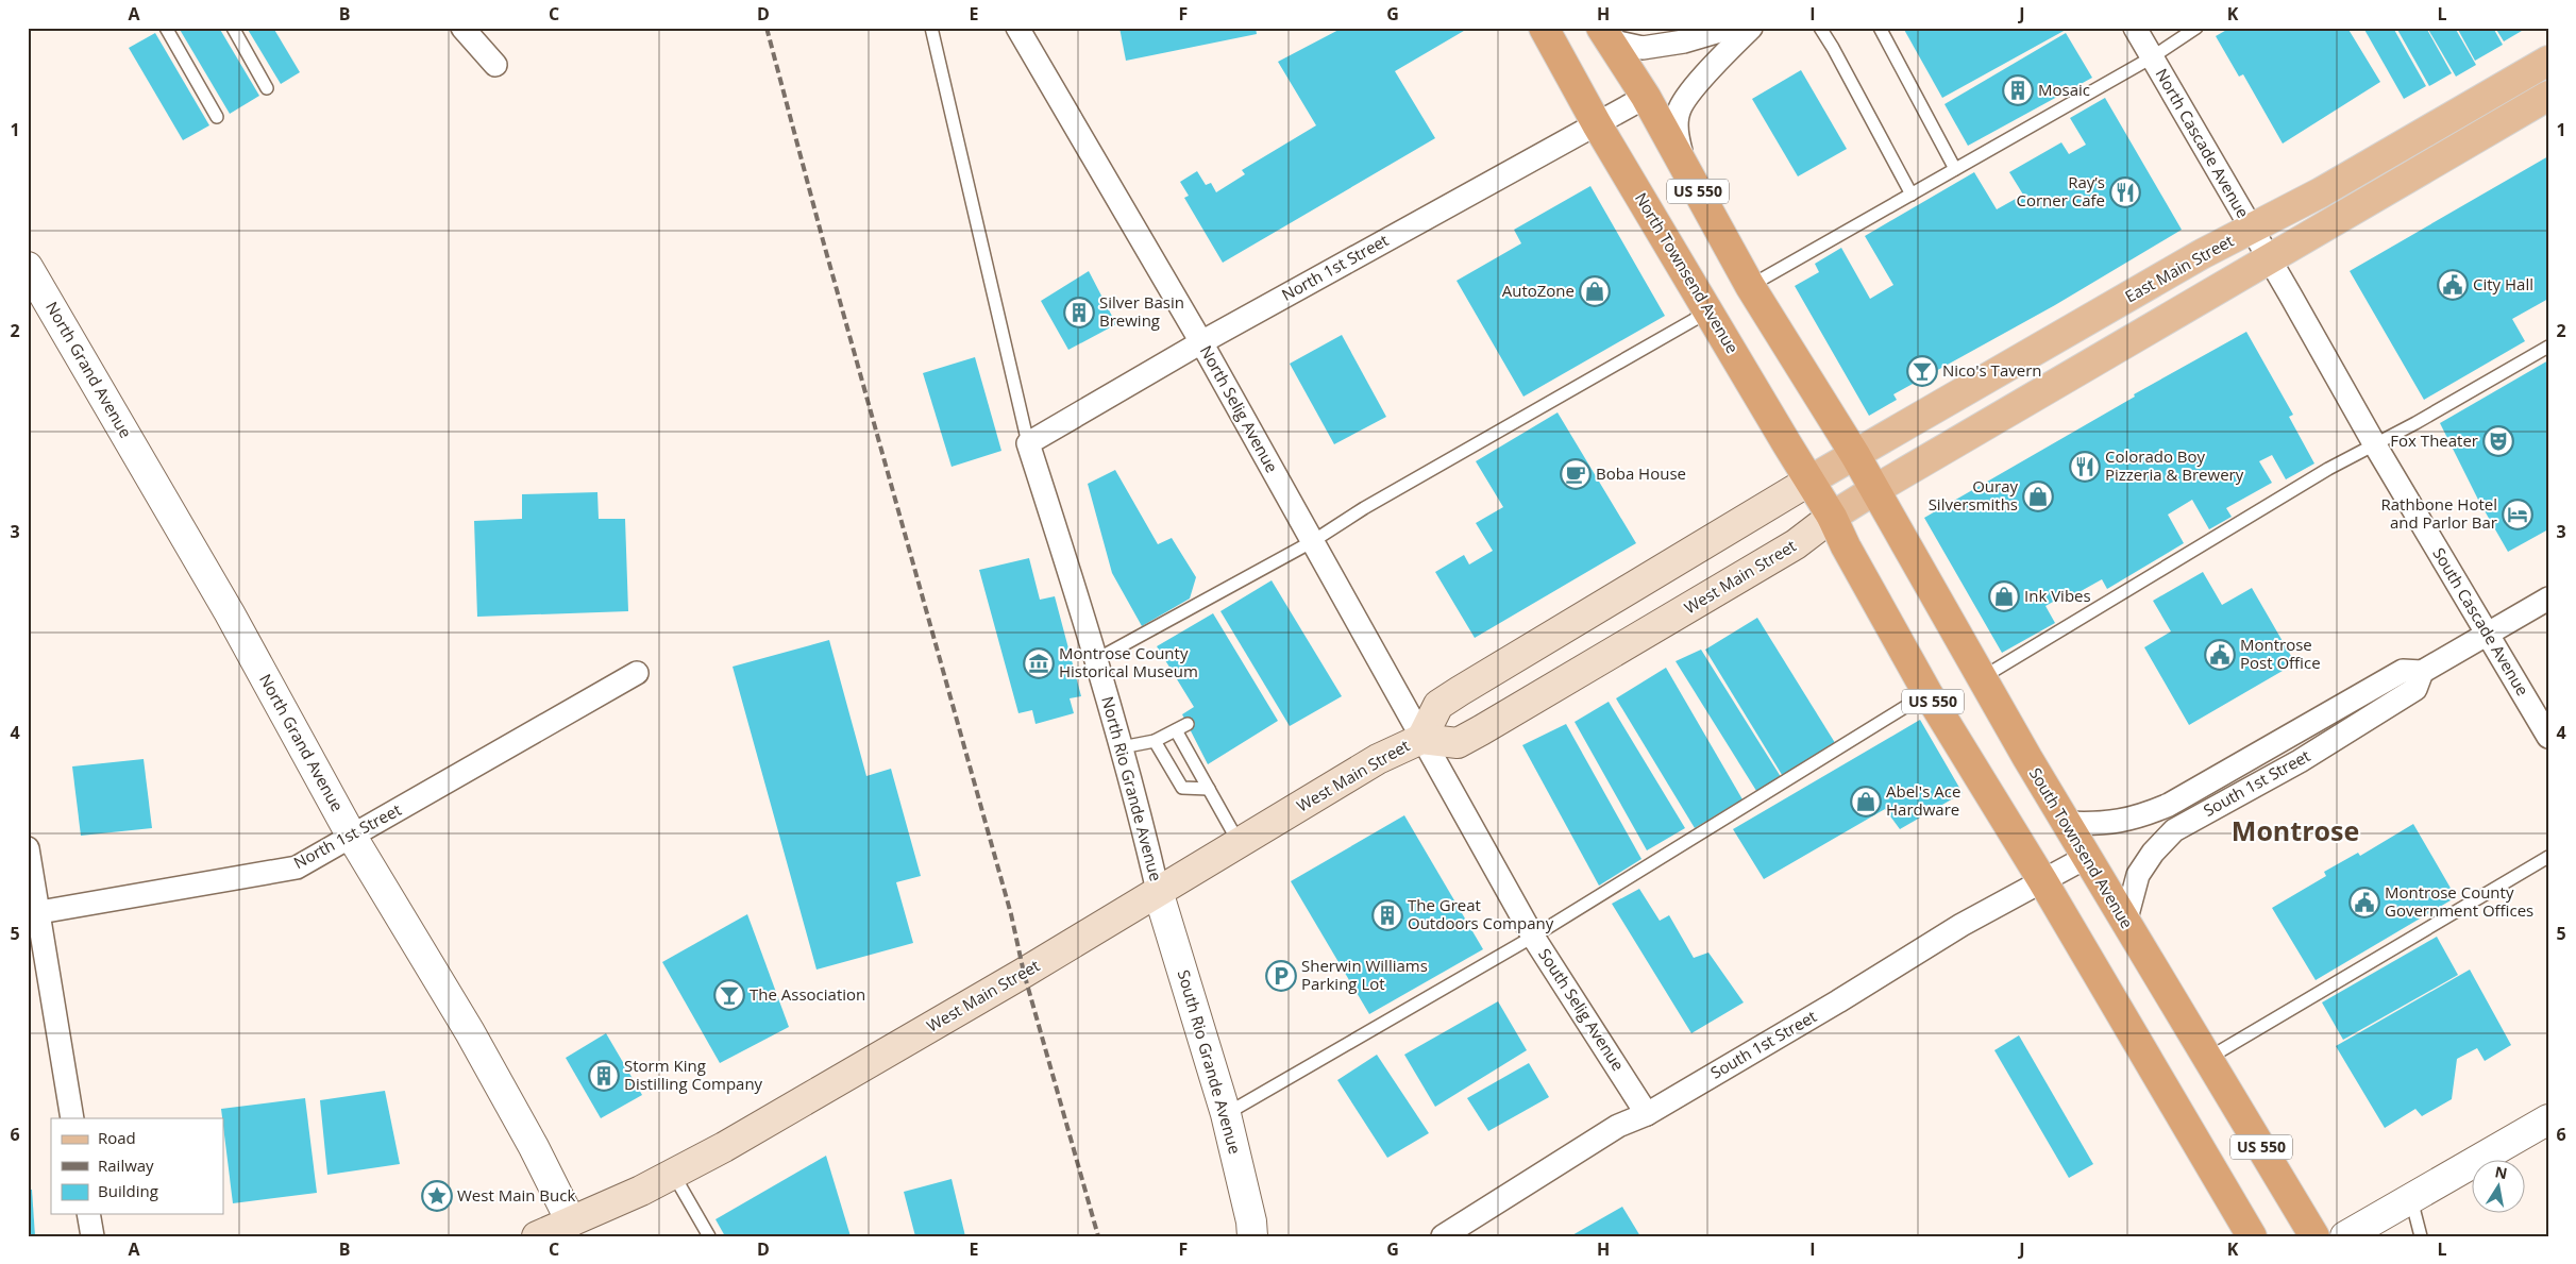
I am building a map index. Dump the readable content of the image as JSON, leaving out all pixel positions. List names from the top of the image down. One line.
{"streets":{"highway":["US 550","North Townsend Avenue","South Townsend Avenue"],"main road":["East Main Street","West Main Street"],"street":["North Cascade Avenue","North 1st Street","North Grand Avenue","North Selig Avenue","South Cascade Avenue","South 1st Street","North Rio Grande Avenue","South Selig Avenue","South Rio Grande Avenue"]},"crossings":[["North Cascade Avenue","East Main Street"],["North Cascade Avenue","South Cascade Avenue"],["US 550","North 1st Street"],["US 550","East Main Street"],["US 550","North Townsend Avenue"],["US 550","West Main Street"],["US 550","South 1st Street"],["US 550","South Townsend Avenue"],["North 1st Street","North Townsend Avenue"],["North 1st Street","North Grand Avenue"],["North 1st Street","North Selig Avenue"],["North 1st Street","North Rio Grande Avenue"],["East Main Street","North Townsend Avenue"],["East Main Street","West Main Street"],["East Main Street","South Townsend Avenue"],["North Townsend Avenue","West Main Street"],["North Grand Avenue","West Main Street"],["North Selig Avenue","West Main Street"],["North Selig Avenue","South Selig Avenue"],["West Main Street","North Rio Grande Avenue"],["West Main Street","South Selig Avenue"],["West Main Street","South Rio Grande Avenue"],["South Cascade Avenue","South 1st Street"],["South 1st Street","South Townsend Avenue"],["South 1st Street","South Selig Avenue"],["North Rio Grande Avenue","South Rio Grande Avenue"]],"districts":["Montrose"],"places":{"building":["Mosaic","Silver Basin Brewing","The Great Outdoors Company","Storm King Distilling Company"],"restaurant":["Ray’s Corner Cafe","Colorado Boy Pizzeria & Brewery"],"public building":["City Hall","Montrose Post Office","Montrose County Government Offices"],"shop":["AutoZone","Ouray Silversmiths","Ink Vibes","Abel's Ace Hardware"],"bar":["Nico's Tavern","The Association"],"theatre":["Fox Theater"],"cafe":["Boba House"],"hotel":["Rathbone Hotel and Parlor Bar"],"museum":["Montrose County Historical Museum"],"parking":["Sherwin Williams Parking Lot"],"place":["West Main Buck"]},"legend":["Road","Railway","Building"],"north":"top","grid":{"columns":["A","B","C","D","E","F","G","H","I","J","K","L"],"rows":["1","2","3","4","5","6"]}}
